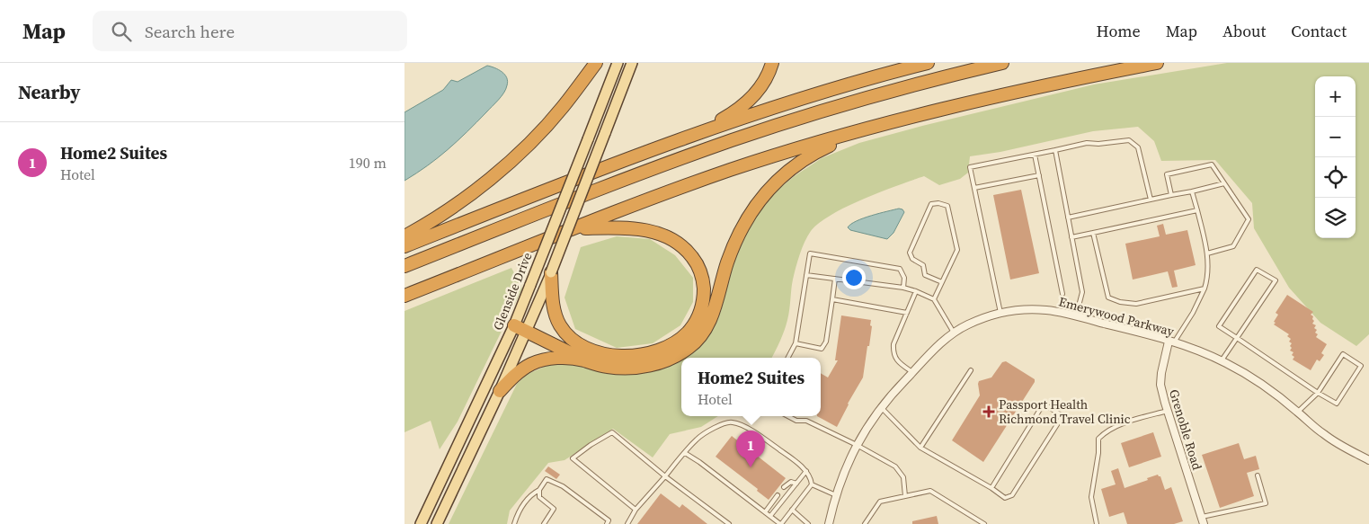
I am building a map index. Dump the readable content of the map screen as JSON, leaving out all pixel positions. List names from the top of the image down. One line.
{"streets":{"main road":["Glenside Drive"],"street":["Emerywood Parkway","Grenoble Road"]},"crossings":[["Emerywood Parkway","Grenoble Road"]],"places":{"health":["Passport Health Richmond Travel Clinic"]},"page":{"header":"Map","search":"Search here","nav":["Home","Map","About","Contact"],"heading":"Nearby","map_buttons":["+","−"],"list":[{"mark":"1","name":"Home2 Suites","note":"Hotel","value":"190 m"}],"popup":["Home2 Suites","Hotel"],"pins":"1"}}
